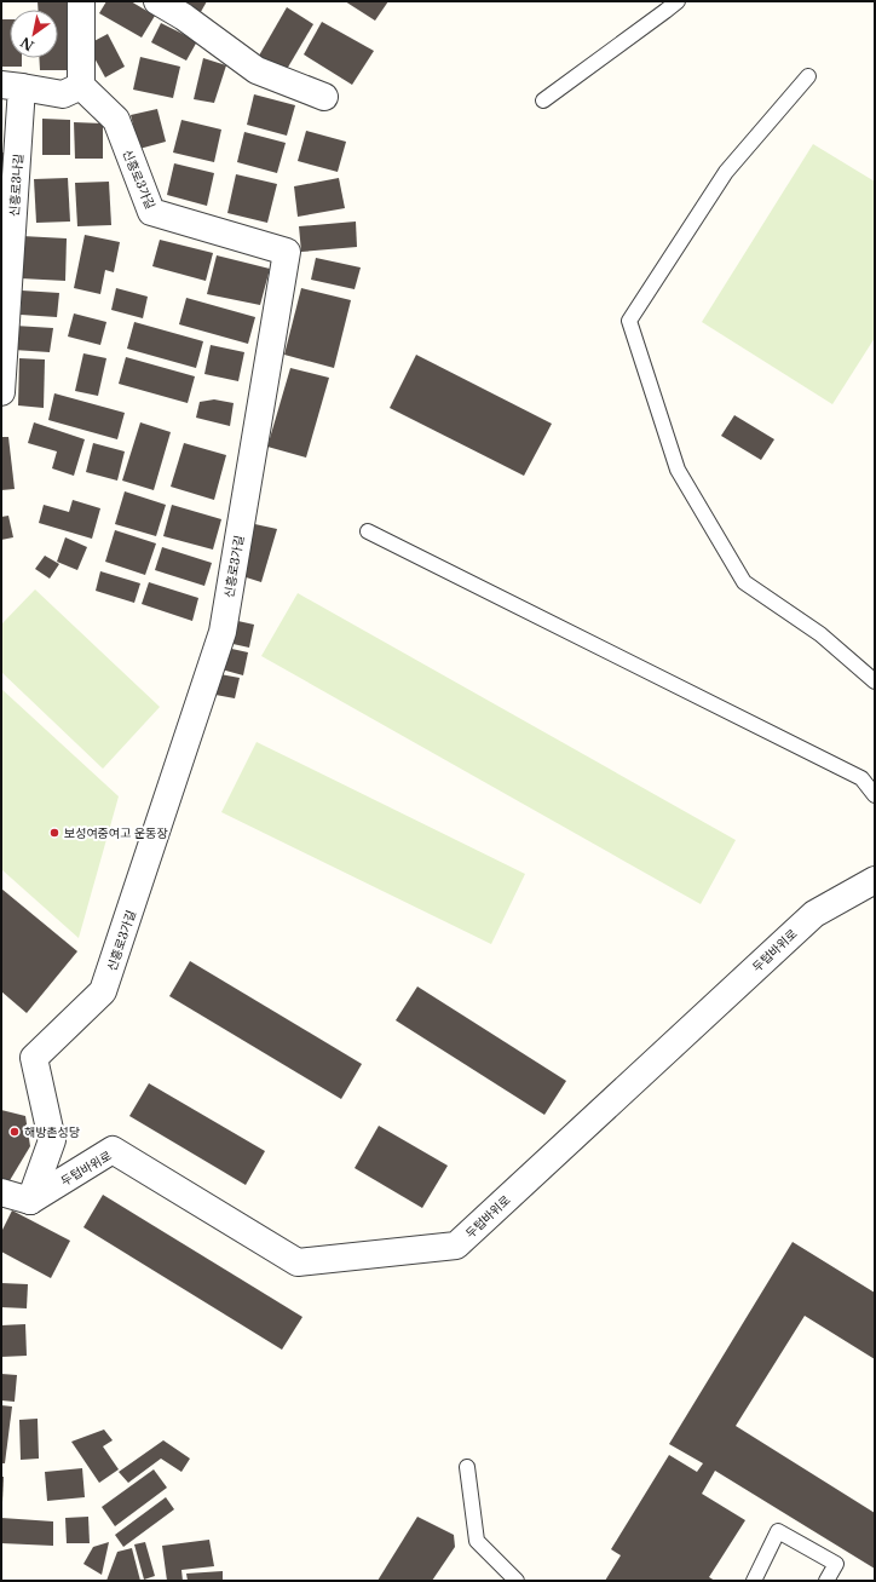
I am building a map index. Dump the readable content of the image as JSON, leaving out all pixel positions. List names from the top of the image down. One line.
{"streets":{"street":["신흥로3가길","신흥로3나길","두텁바위로"]},"crossings":[["신흥로3가길","두텁바위로"]],"places":["보성여중여고 운동장","해방촌성당"],"north":"bottom left"}
